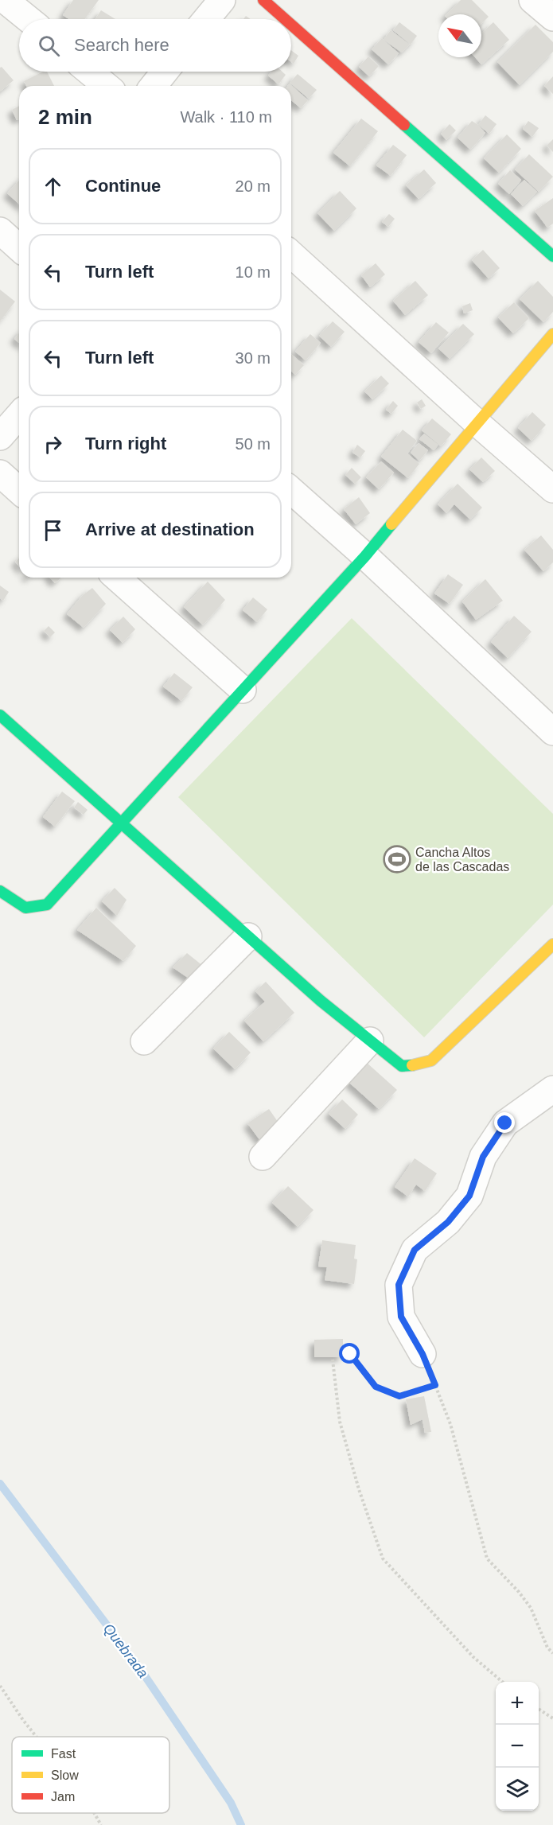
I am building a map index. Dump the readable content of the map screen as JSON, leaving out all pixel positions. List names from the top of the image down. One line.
{"water":["Quebrada"],"places":{"sports":["Cancha Altos de las Cascadas"]},"legend":["Fast","Slow","Jam"],"north":"top left","page":{"search":"Search here","heading":["2 min","Walk · 110 m"],"list":[["Continue","20 m"],["Turn left","10 m"],["Turn left","30 m"],["Turn right","50 m"],"Arrive at destination"],"map_buttons":["+","−"]}}
